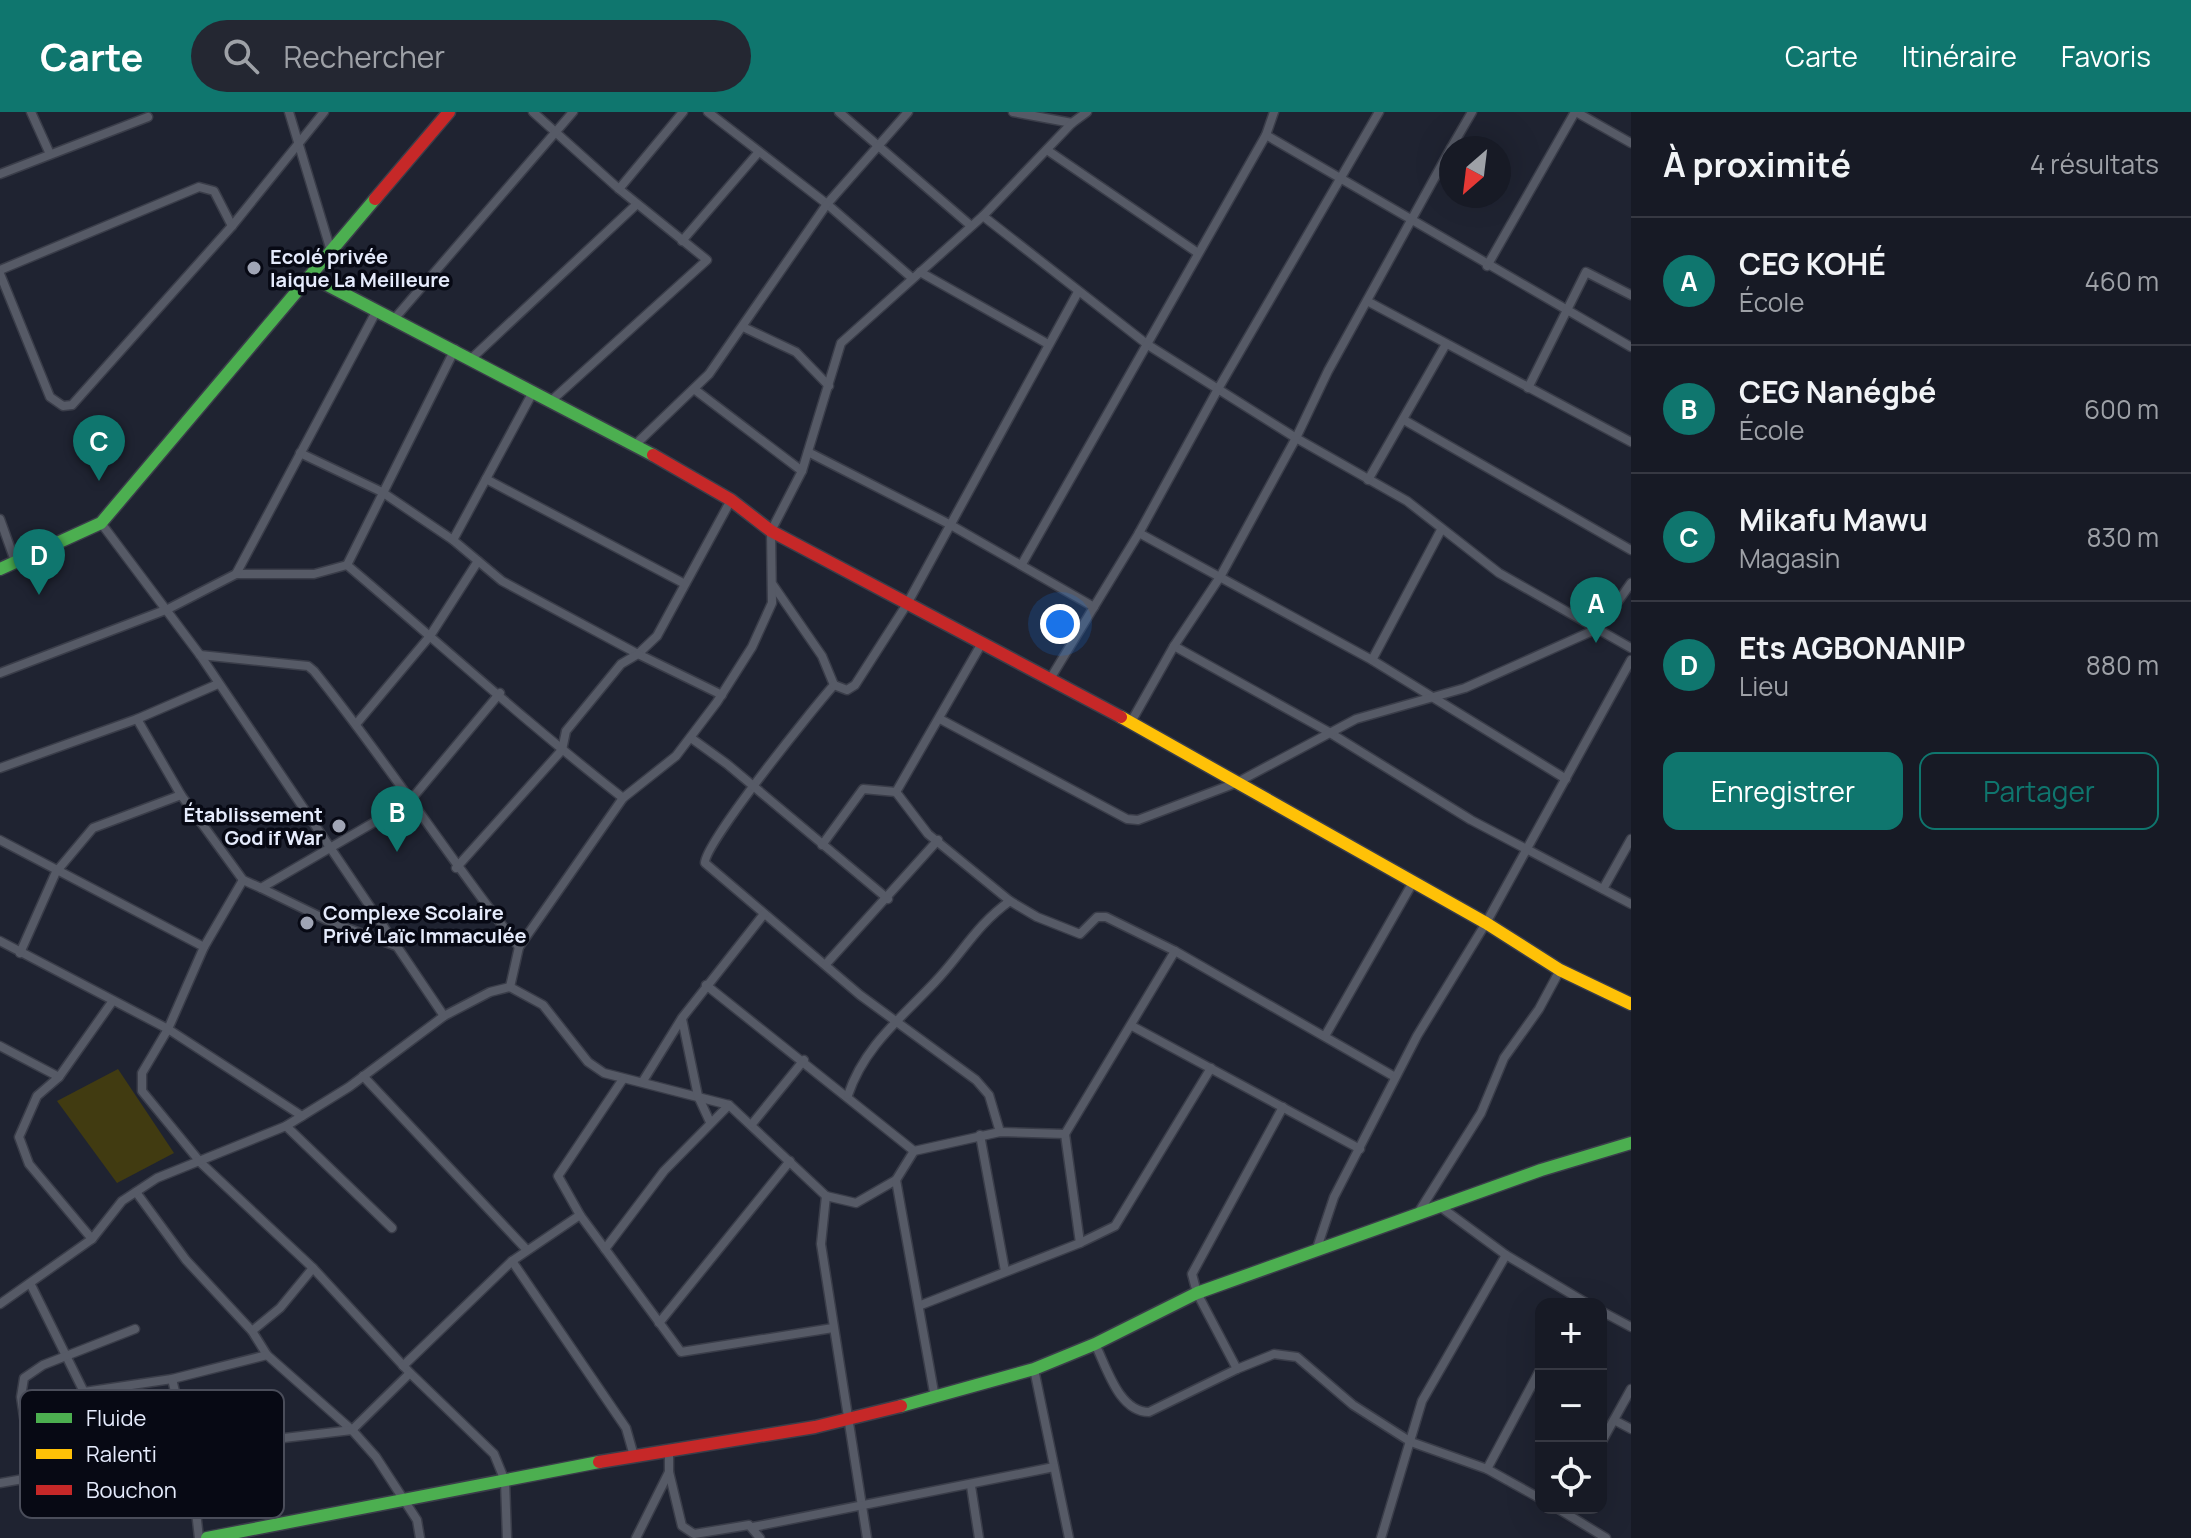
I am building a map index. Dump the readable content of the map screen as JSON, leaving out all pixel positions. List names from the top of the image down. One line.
{"places":["Ecolé privée laique La Meilleure","Établissement God if War","Complexe Scolaire Privé Laïc Immaculée"],"legend":["Fluide","Ralenti","Bouchon"],"north":"bottom left","page":{"header":"Carte","search":"Rechercher","nav":["Carte","Itinéraire","Favoris"],"heading":["À proximité","4 résultats"],"list":[{"mark":"A","name":"CEG KOHÉ","note":"École","value":"460 m"},{"mark":"B","name":"CEG Nanégbé","note":"École","value":"600 m"},{"mark":"C","name":"Mikafu Mawu","note":"Magasin","value":"830 m"},{"mark":"D","name":"Ets AGBONANIP","note":"Lieu","value":"880 m"}],"pins":["C","D","A","B"],"buttons":["Enregistrer","Partager"],"map_buttons":["+","−"]}}
